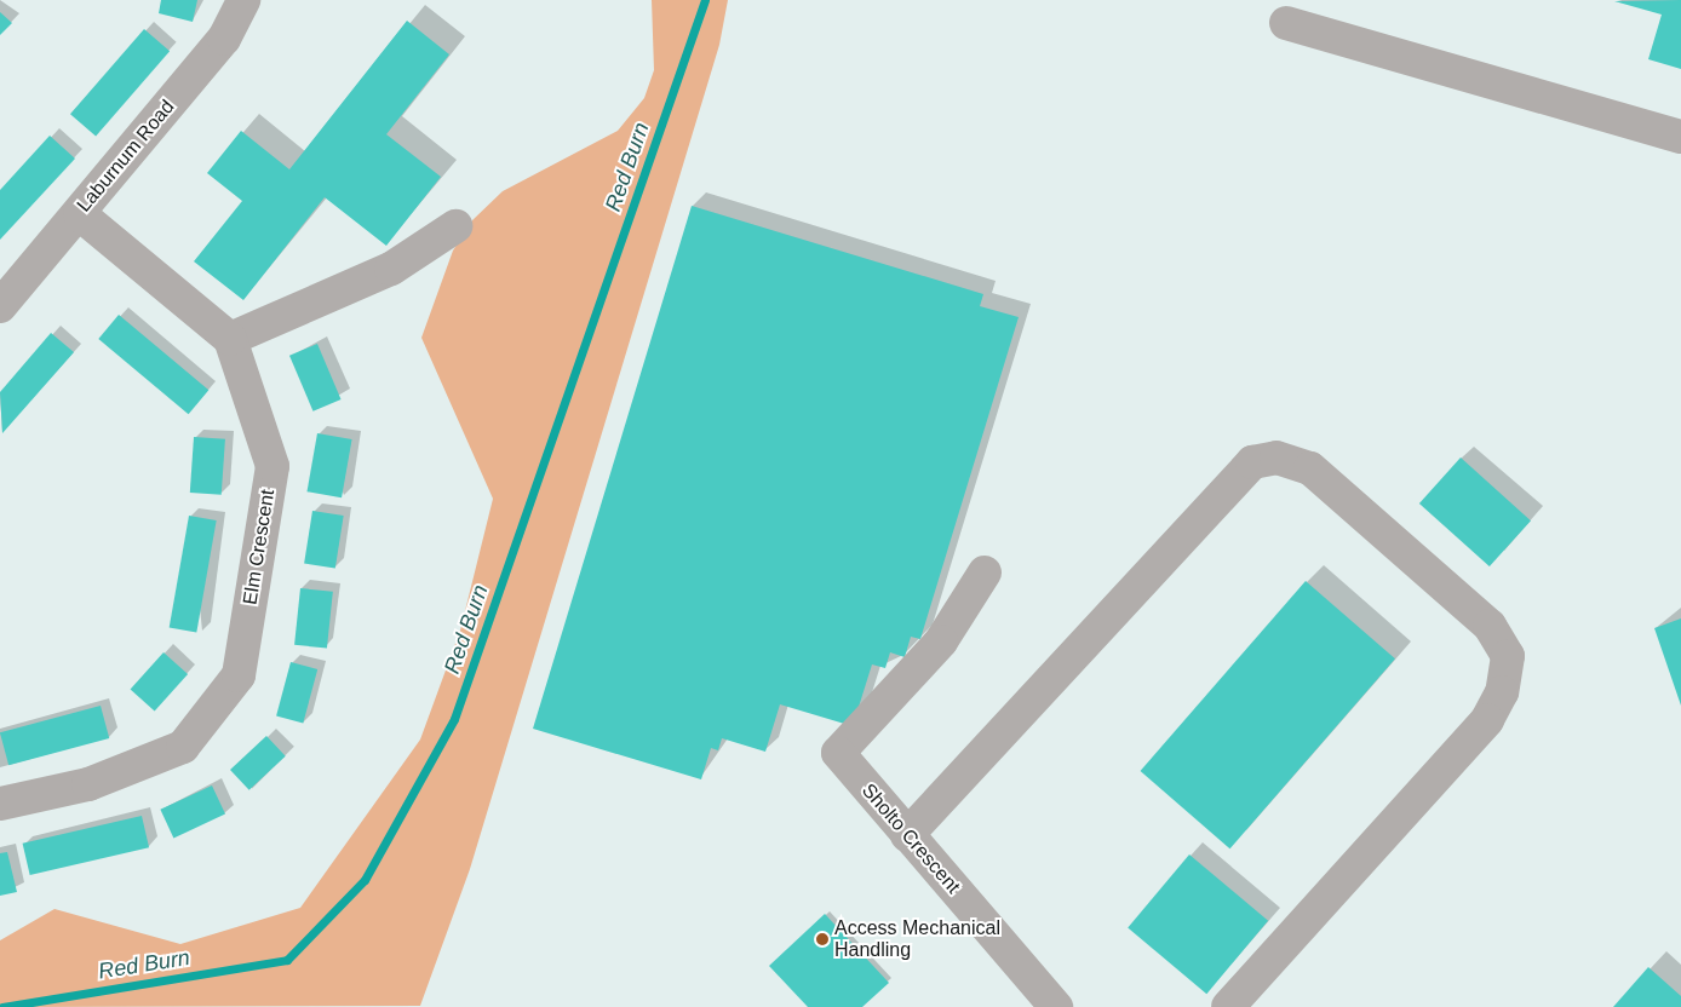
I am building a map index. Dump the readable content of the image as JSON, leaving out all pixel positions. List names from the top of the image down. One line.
{"streets":{"street":["Laburnum Road","Elm Crescent","Sholto Crescent"]},"water":["Red Burn"],"places":["Access Mechanical Handling"]}
